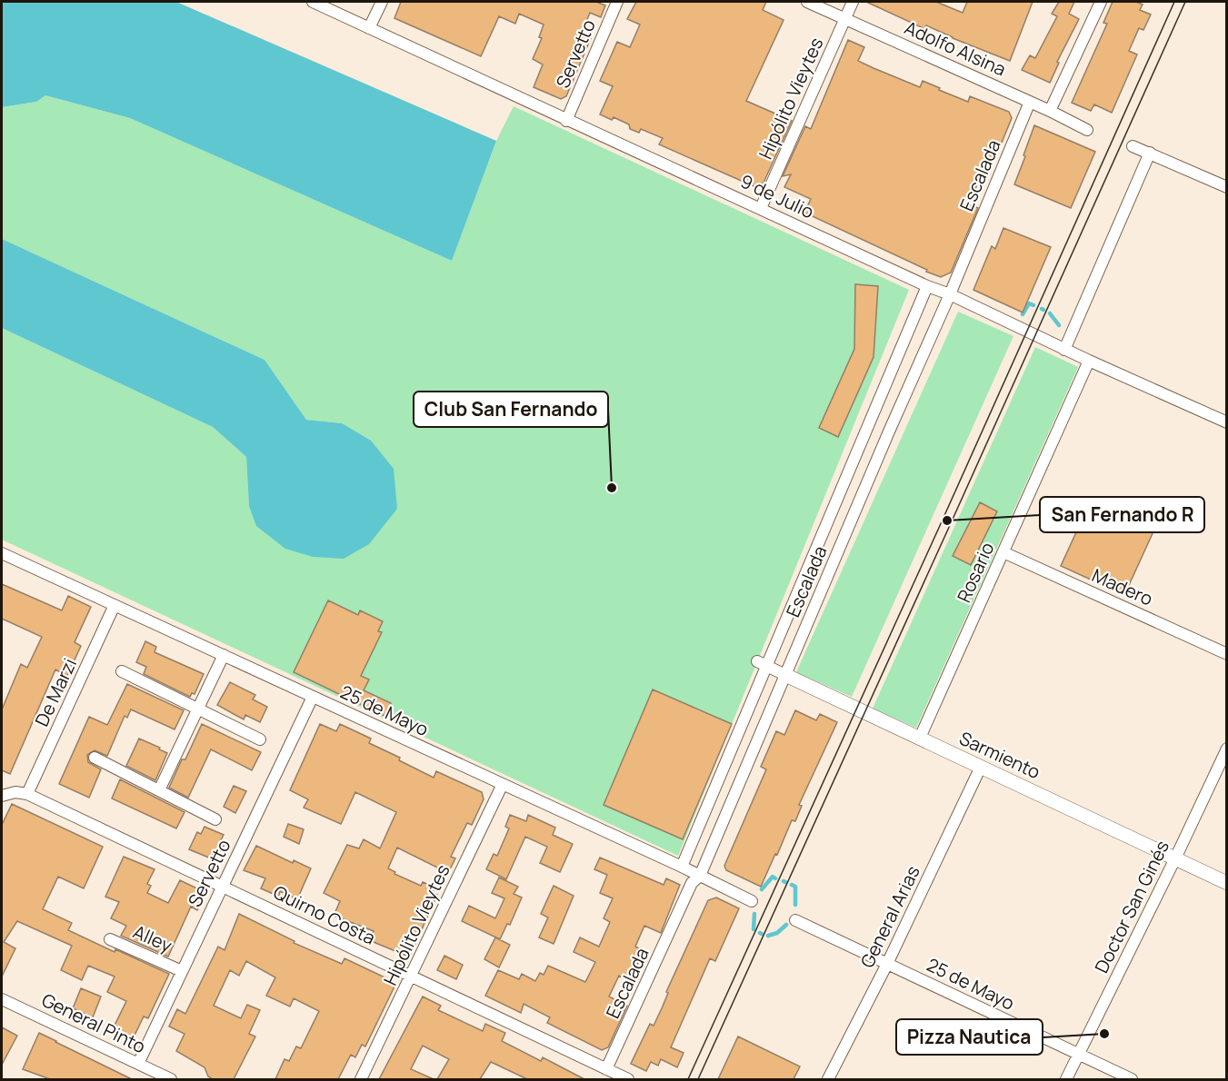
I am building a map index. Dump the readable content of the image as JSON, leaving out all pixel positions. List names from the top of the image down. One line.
{"streets":{"street":["Adolfo Alsina","Servetto","Hipólito Vieytes","Escalada","9 de Julio","Rosario","Madero","De Marzi","25 de Mayo","Sarmiento","Doctor San Ginés","Quirno Costa","General Arias","Alley","General Pinto"]},"crossings":[["Adolfo Alsina","Hipólito Vieytes"],["Adolfo Alsina","Escalada"],["Servetto","9 de Julio"],["Servetto","25 de Mayo"],["Servetto","Quirno Costa"],["Servetto","Alley"],["Servetto","General Pinto"],["Hipólito Vieytes","9 de Julio"],["Hipólito Vieytes","25 de Mayo"],["Hipólito Vieytes","Quirno Costa"],["Escalada","9 de Julio"],["Escalada","25 de Mayo"],["Escalada","Sarmiento"],["Escalada","Quirno Costa"],["9 de Julio","Rosario"],["Rosario","Madero"],["Rosario","Sarmiento"],["De Marzi","25 de Mayo"],["De Marzi","Quirno Costa"],["25 de Mayo","Doctor San Ginés"],["25 de Mayo","General Arias"],["Sarmiento","Doctor San Ginés"],["Sarmiento","General Arias"]],"places":["Club San Fernando","San Fernando R","Pizza Nautica"]}
